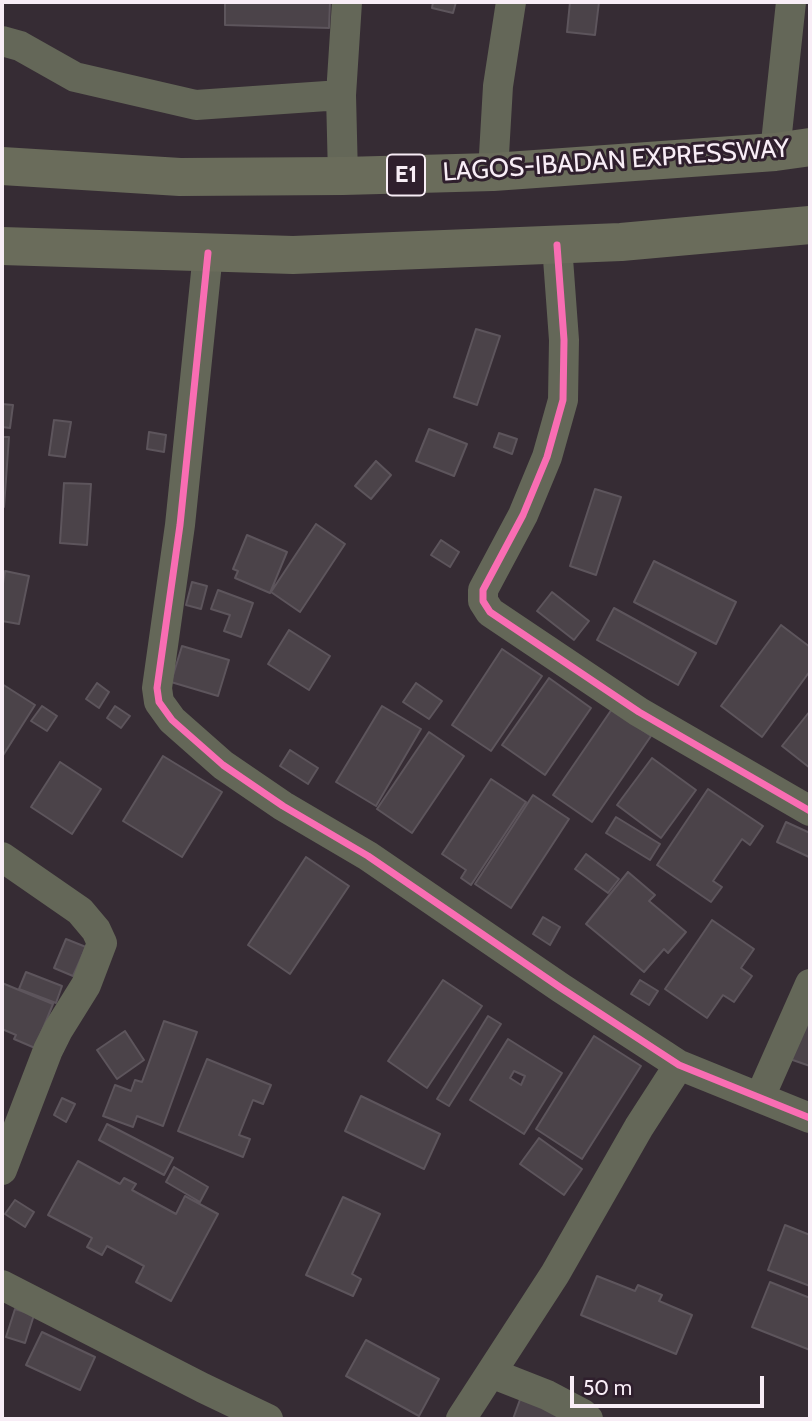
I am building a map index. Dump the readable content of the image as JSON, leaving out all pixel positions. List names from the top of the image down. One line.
{"streets":{"highway":["LAGOS-IBADAN EXPRESSWAY","E1"]},"scale_bar":"50 m"}
